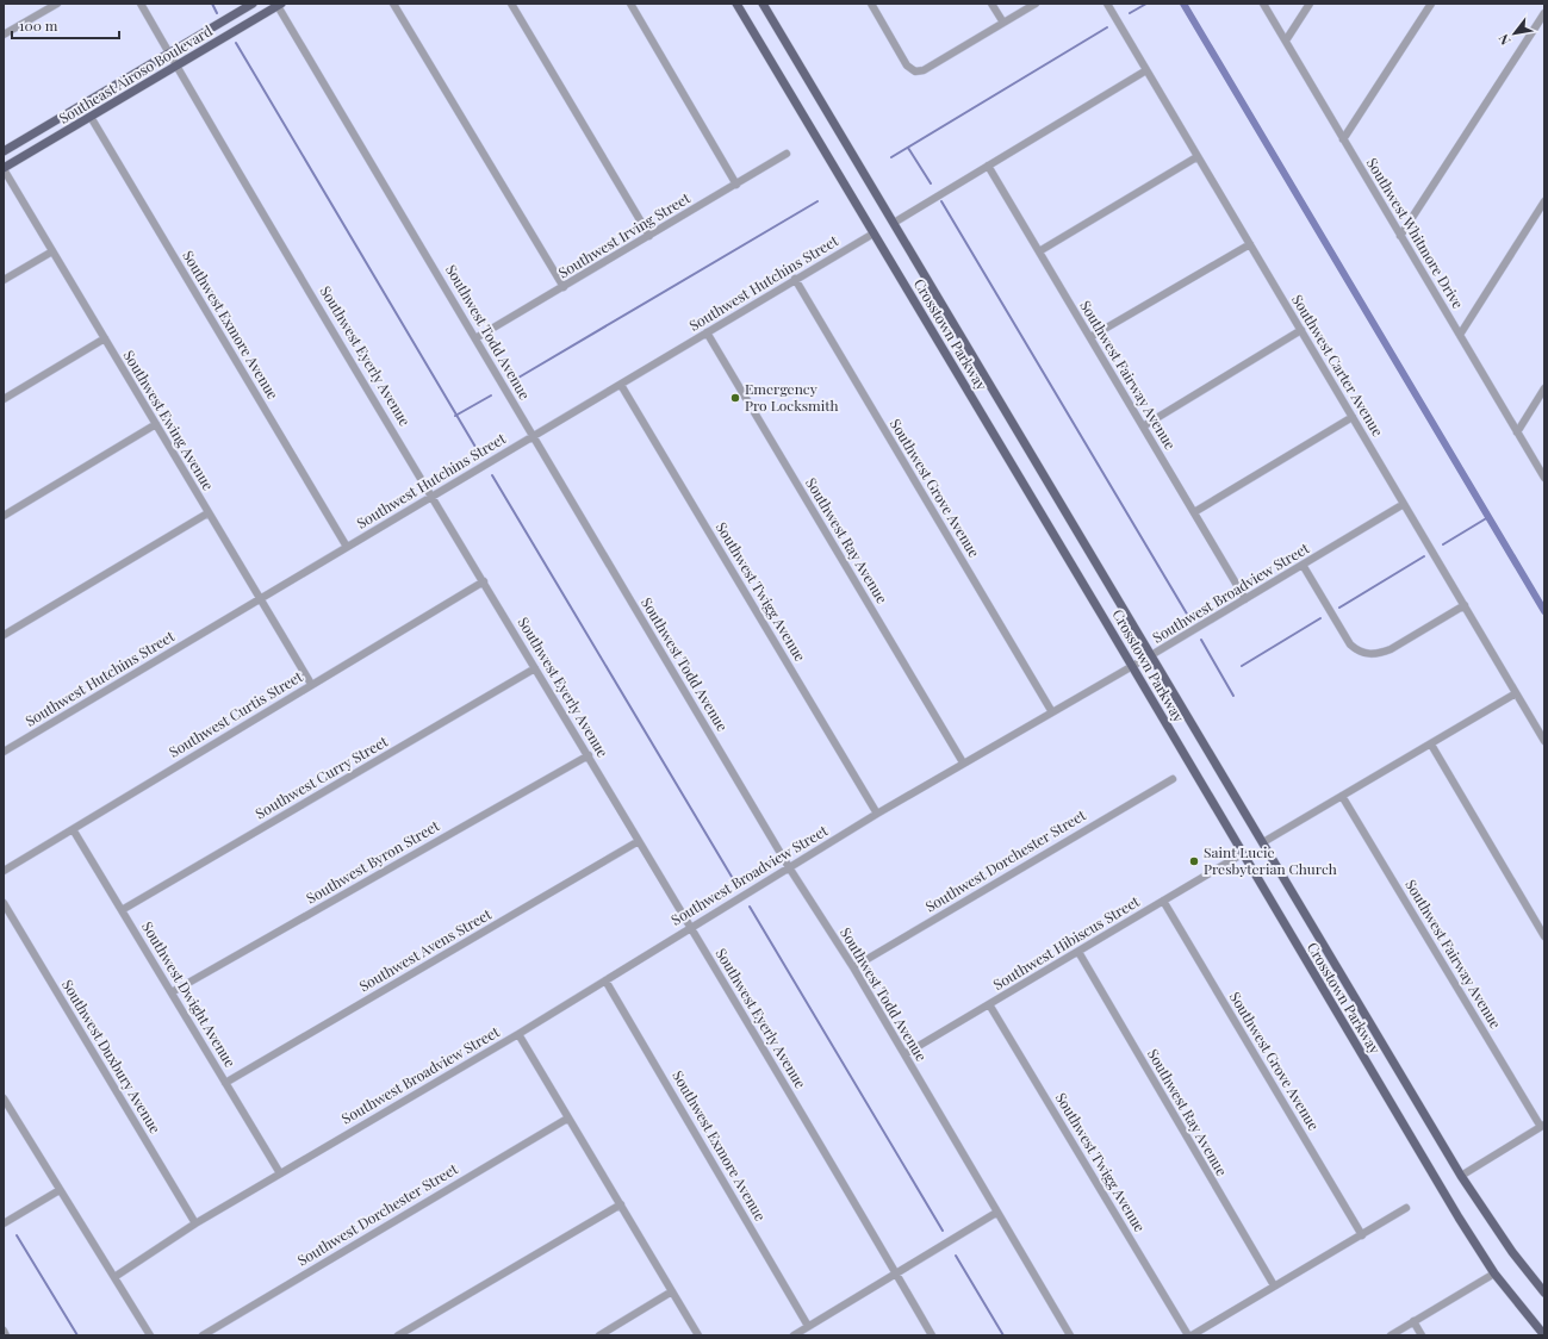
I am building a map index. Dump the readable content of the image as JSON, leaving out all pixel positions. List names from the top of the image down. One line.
{"streets":{"main road":["Southeast Airoso Boulevard","Crosstown Parkway"],"street":["Southwest Whitmore Drive","Southwest Irving Street","Southwest Hutchins Street","Southwest Exmore Avenue","Southwest Todd Avenue","Southwest Eyerly Avenue","Southwest Carter Avenue","Southwest Fairway Avenue","Southwest Ewing Avenue","Southwest Grove Avenue","Southwest Ray Avenue","Southwest Twigg Avenue","Southwest Broadview Street","Southwest Curtis Street","Southwest Curry Street","Southwest Dorchester Street","Southwest Byron Street","Southwest Hibiscus Street","Southwest Avens Street","Southwest Dwight Avenue","Southwest Duxbury Avenue"]},"crossings":[["Southeast Airoso Boulevard","Southwest Exmore Avenue"],["Southeast Airoso Boulevard","Southwest Todd Avenue"],["Southeast Airoso Boulevard","Southwest Eyerly Avenue"],["Southeast Airoso Boulevard","Southwest Ewing Avenue"],["Southwest Irving Street","Southwest Todd Avenue"],["Southwest Hutchins Street","Southwest Exmore Avenue"],["Southwest Hutchins Street","Southwest Todd Avenue"],["Southwest Hutchins Street","Crosstown Parkway"],["Southwest Hutchins Street","Southwest Eyerly Avenue"],["Southwest Hutchins Street","Southwest Ewing Avenue"],["Southwest Hutchins Street","Southwest Grove Avenue"],["Southwest Hutchins Street","Southwest Ray Avenue"],["Southwest Hutchins Street","Southwest Twigg Avenue"],["Southwest Exmore Avenue","Southwest Broadview Street"],["Southwest Todd Avenue","Southwest Broadview Street"],["Southwest Todd Avenue","Southwest Dorchester Street"],["Southwest Todd Avenue","Southwest Hibiscus Street"],["Crosstown Parkway","Southwest Broadview Street"],["Crosstown Parkway","Southwest Hibiscus Street"],["Southwest Eyerly Avenue","Southwest Broadview Street"],["Southwest Eyerly Avenue","Southwest Curtis Street"],["Southwest Eyerly Avenue","Southwest Curry Street"],["Southwest Eyerly Avenue","Southwest Byron Street"],["Southwest Eyerly Avenue","Southwest Avens Street"],["Southwest Carter Avenue","Southwest Broadview Street"],["Southwest Fairway Avenue","Southwest Broadview Street"],["Southwest Ewing Avenue","Southwest Curtis Street"],["Southwest Grove Avenue","Southwest Broadview Street"],["Southwest Grove Avenue","Southwest Hibiscus Street"],["Southwest Ray Avenue","Southwest Broadview Street"],["Southwest Ray Avenue","Southwest Hibiscus Street"],["Southwest Twigg Avenue","Southwest Broadview Street"],["Southwest Twigg Avenue","Southwest Hibiscus Street"],["Southwest Broadview Street","Southwest Dwight Avenue"],["Southwest Broadview Street","Southwest Duxbury Avenue"],["Southwest Curtis Street","Southwest Dwight Avenue"],["Southwest Curry Street","Southwest Dwight Avenue"],["Southwest Byron Street","Southwest Dwight Avenue"],["Southwest Avens Street","Southwest Dwight Avenue"]],"places":["Emergency Pro Locksmith","Saint Lucie Presbyterian Church"],"scale_bar":"100 m","north":"bottom left"}
